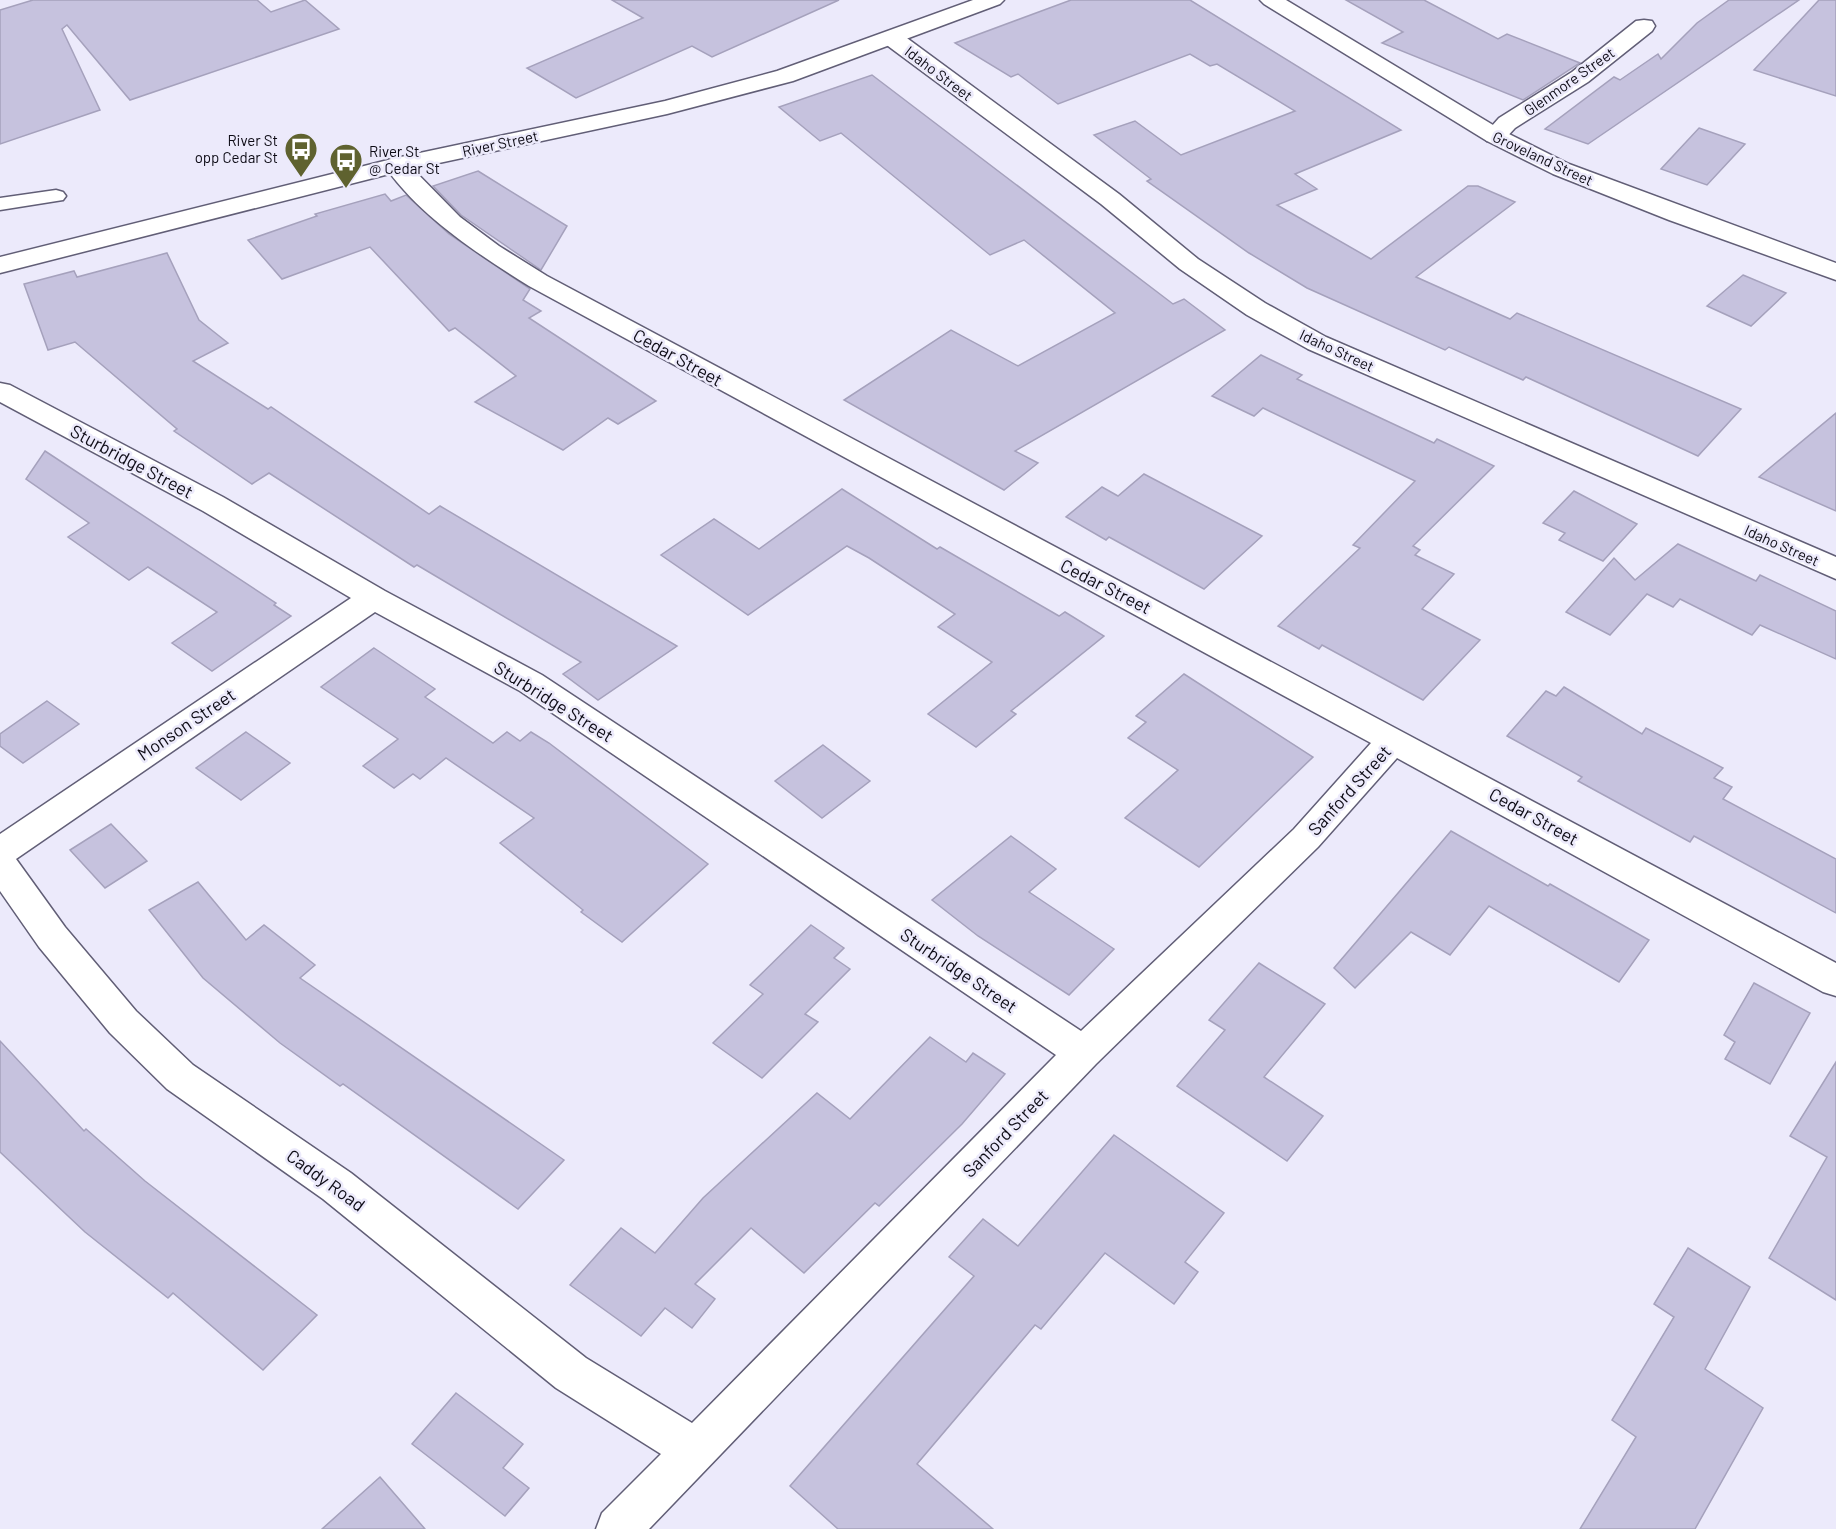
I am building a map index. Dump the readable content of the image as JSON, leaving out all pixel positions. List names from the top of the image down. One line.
{"streets":{"street":["Idaho Street","Glenmore Street","River Street","Groveland Street","Cedar Street","Sturbridge Street","Monson Street","Sanford Street","Caddy Road"]},"crossings":[["Idaho Street","River Street"],["Glenmore Street","Groveland Street"],["River Street","Cedar Street"],["Cedar Street","Sanford Street"],["Sturbridge Street","Monson Street"],["Sturbridge Street","Sanford Street"],["Sanford Street","Caddy Road"]],"places":{"bus stop":["River St opp Cedar St","River St @ Cedar St"]}}
